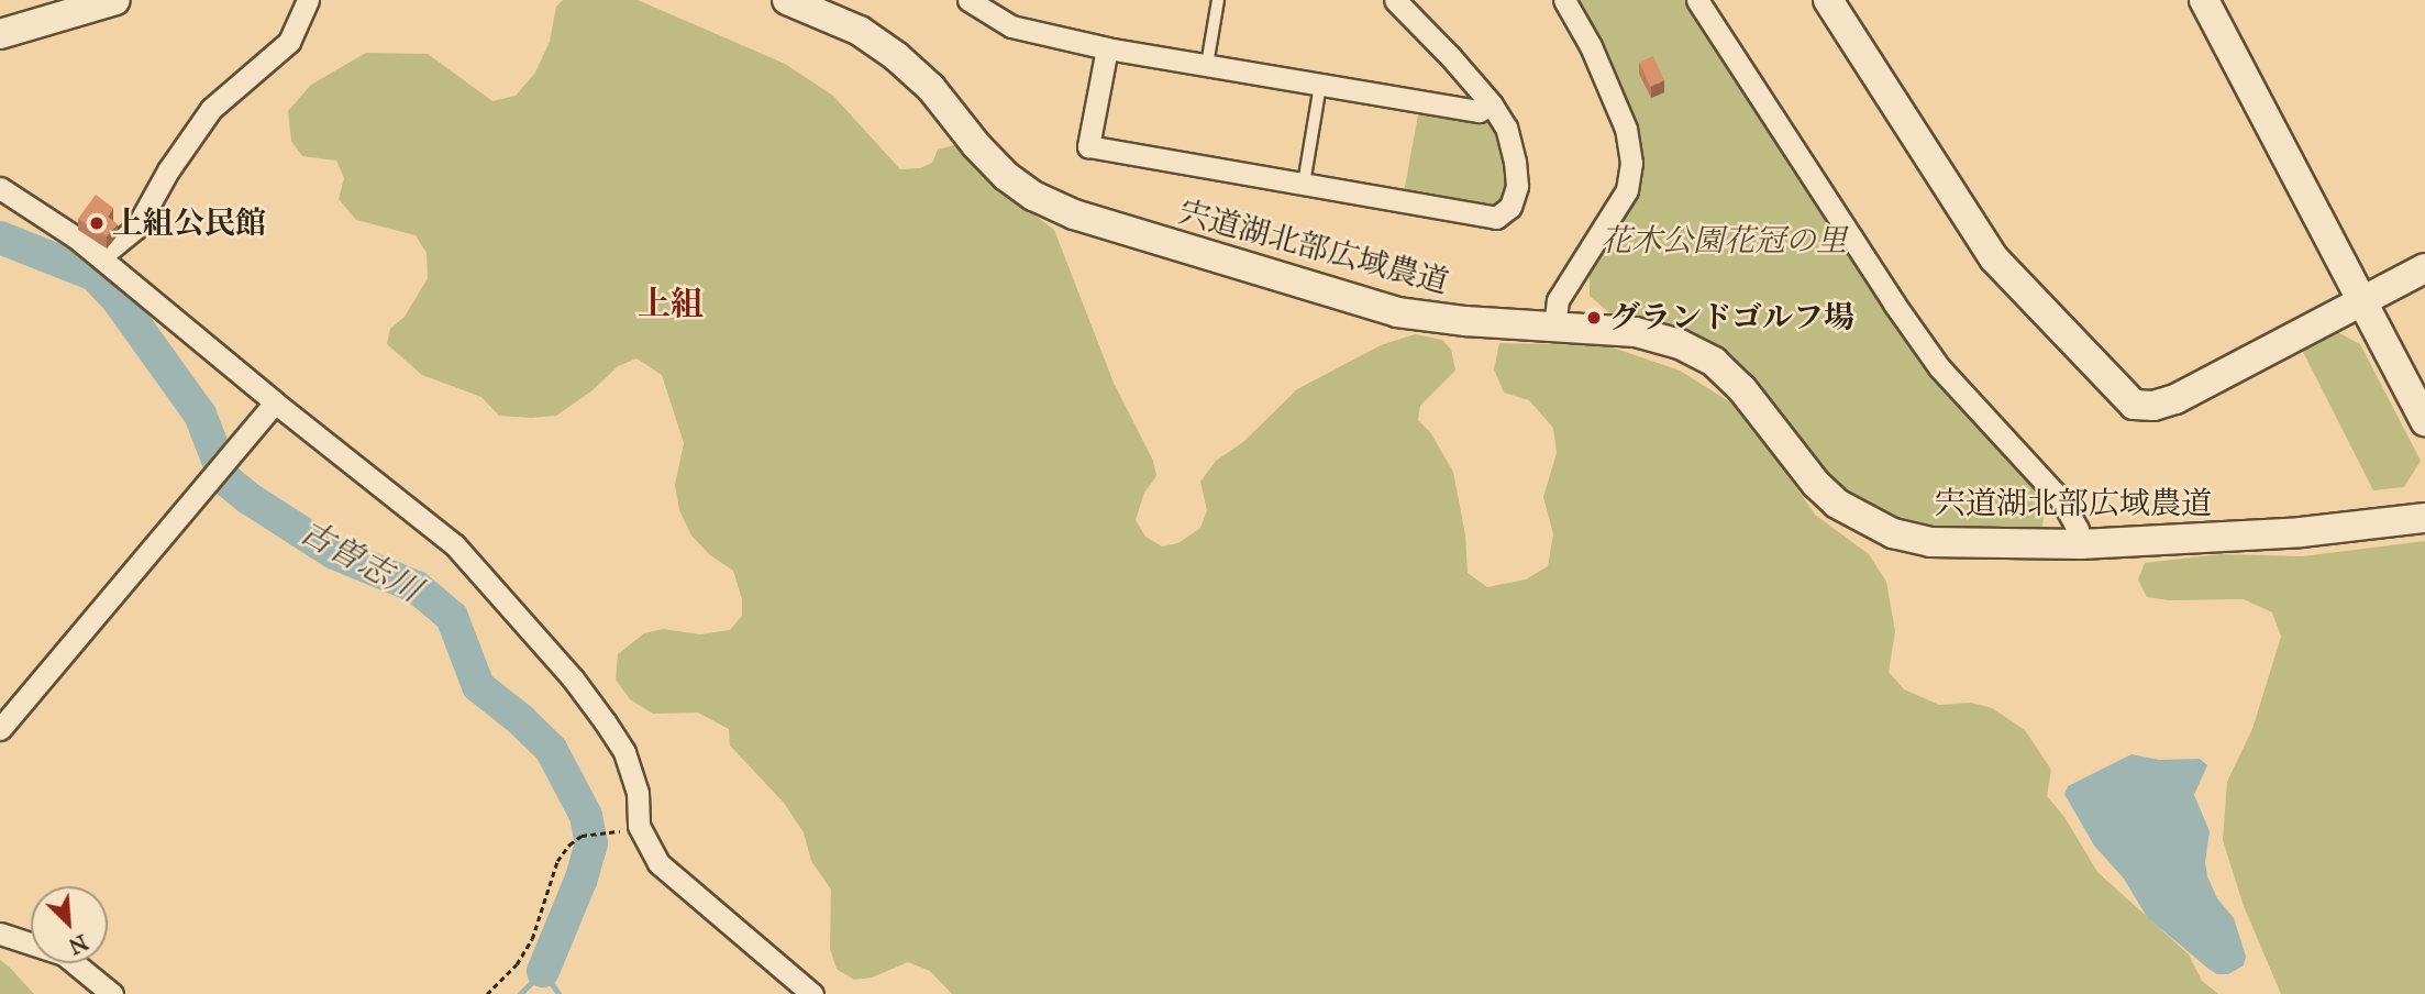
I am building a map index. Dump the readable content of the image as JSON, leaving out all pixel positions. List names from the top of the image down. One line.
{"streets":{"street":["宍道湖北部広域農道"]},"districts":["上組"],"water":["古曽志川"],"parks":["花木公園花冠の里"],"places":["上組公民館","グランドゴルフ場"],"north":"bottom right"}
